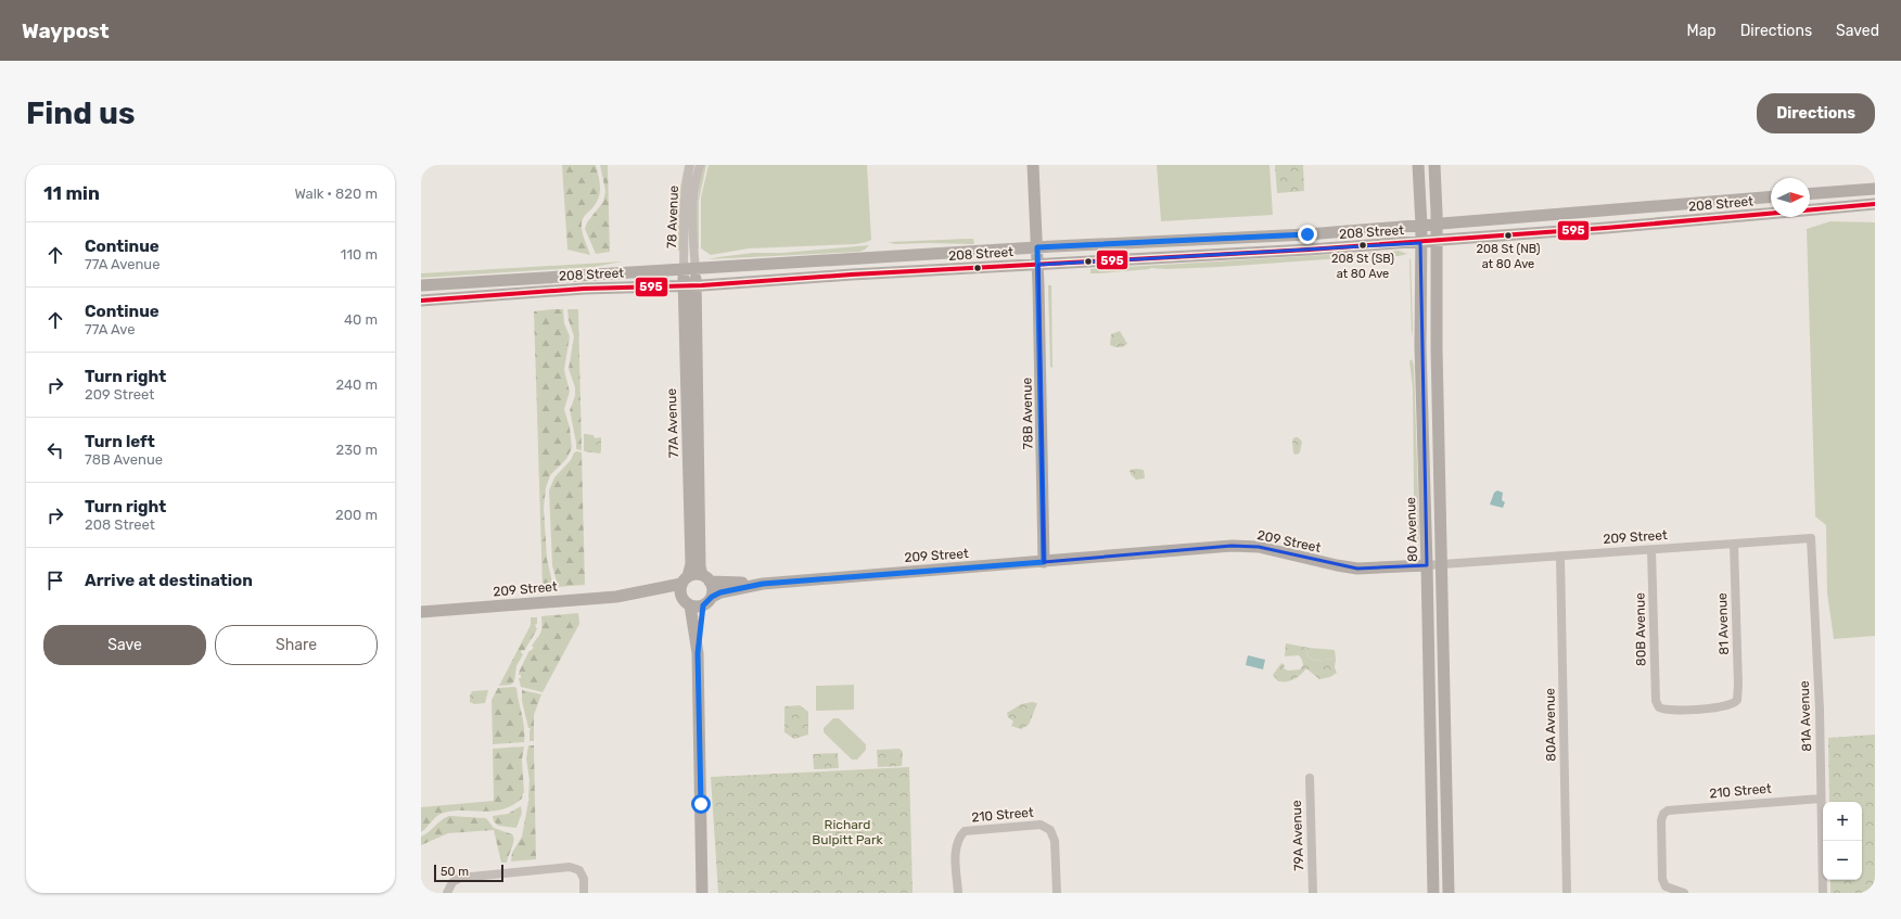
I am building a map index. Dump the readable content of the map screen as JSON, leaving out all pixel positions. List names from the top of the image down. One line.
{"streets":{"main road":["208 Street","78B Avenue","77A Avenue","80 Avenue","209 Street"],"street":["78 Avenue","81 Avenue","80B Avenue","81A Avenue","80A Avenue","210 Street","79A Avenue"]},"crossings":[["208 Street","78 Avenue"],["208 Street","78B Avenue"],["208 Street","77A Avenue"],["208 Street","80 Avenue"],["78 Avenue","77A Avenue"],["78B Avenue","209 Street"],["77A Avenue","209 Street"],["80 Avenue","209 Street"],["209 Street","81 Avenue"],["209 Street","80B Avenue"],["209 Street","81A Avenue"],["209 Street","80A Avenue"],["81 Avenue","80B Avenue"],["81A Avenue","210 Street"]],"parks":["Richard Bulpitt Park"],"places":["208 St (NB) at 80 Ave","208 St (SB) at 80 Ave"],"lines":["transit line 595"],"scale_bar":"50 m","north":"right","page":{"header":"Waypost","nav":["Map","Directions","Saved"],"buttons":["Directions",["Save","Share"]],"title":"Find us","heading":["11 min","Walk · 820 m"],"list":[["Continue","77A Avenue","110 m"],["Continue","77A Ave","40 m"],["Turn right","209 Street","240 m"],["Turn left","78B Avenue","230 m"],["Turn right","208 Street","200 m"],"Arrive at destination"],"map_buttons":["+","−"],"scale":"50 m"}}
